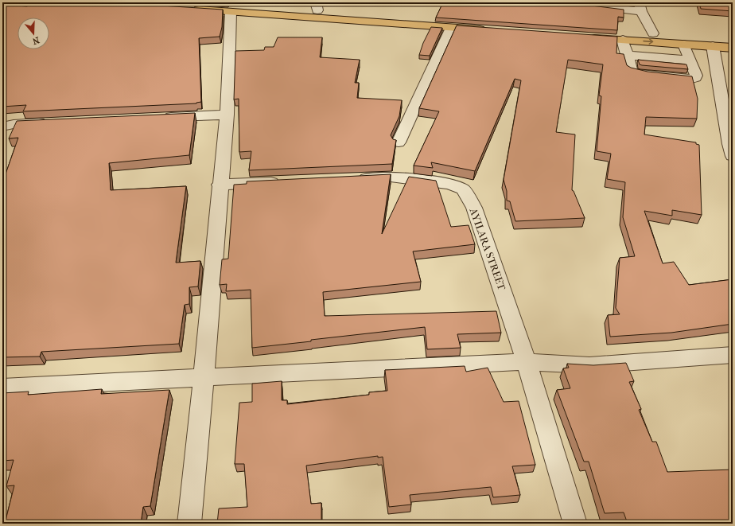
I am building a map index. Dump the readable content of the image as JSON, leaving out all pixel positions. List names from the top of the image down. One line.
{"streets":{"street":["AYILARA STREET"]},"north":"bottom"}
